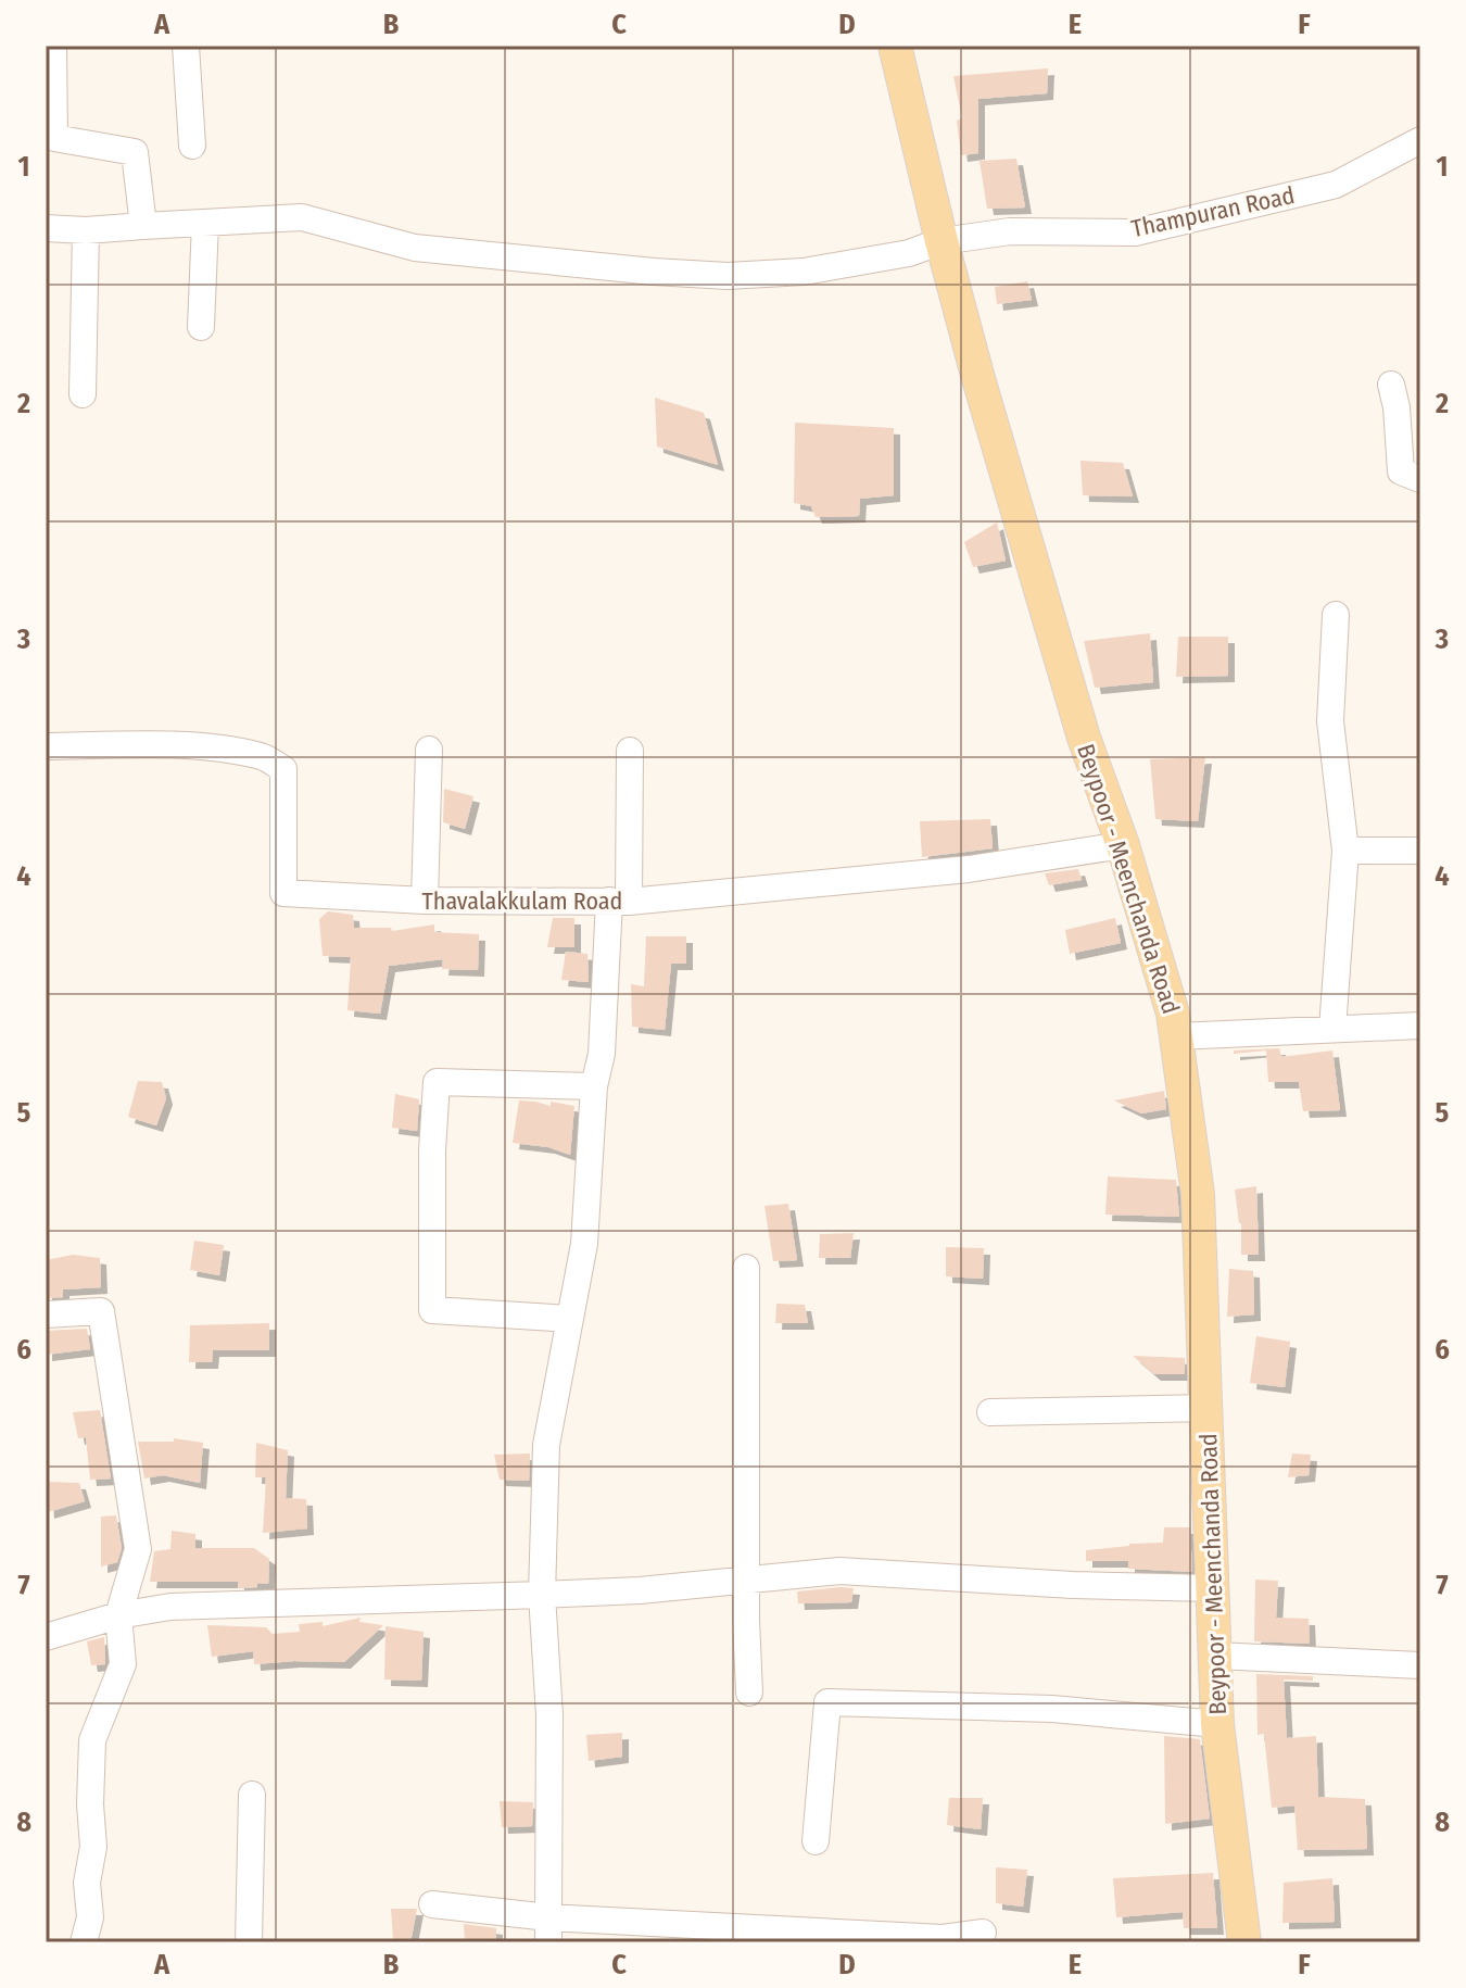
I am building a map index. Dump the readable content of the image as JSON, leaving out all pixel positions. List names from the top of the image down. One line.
{"streets":{"main road":["Beypoor - Meenchanda Road"],"street":["Thampuran Road","Thavalakkulam Road"]},"crossings":[["Thampuran Road","Beypoor - Meenchanda Road"],["Beypoor - Meenchanda Road","Thavalakkulam Road"]],"grid":{"columns":["A","B","C","D","E","F"],"rows":["1","2","3","4","5","6","7","8"]}}
